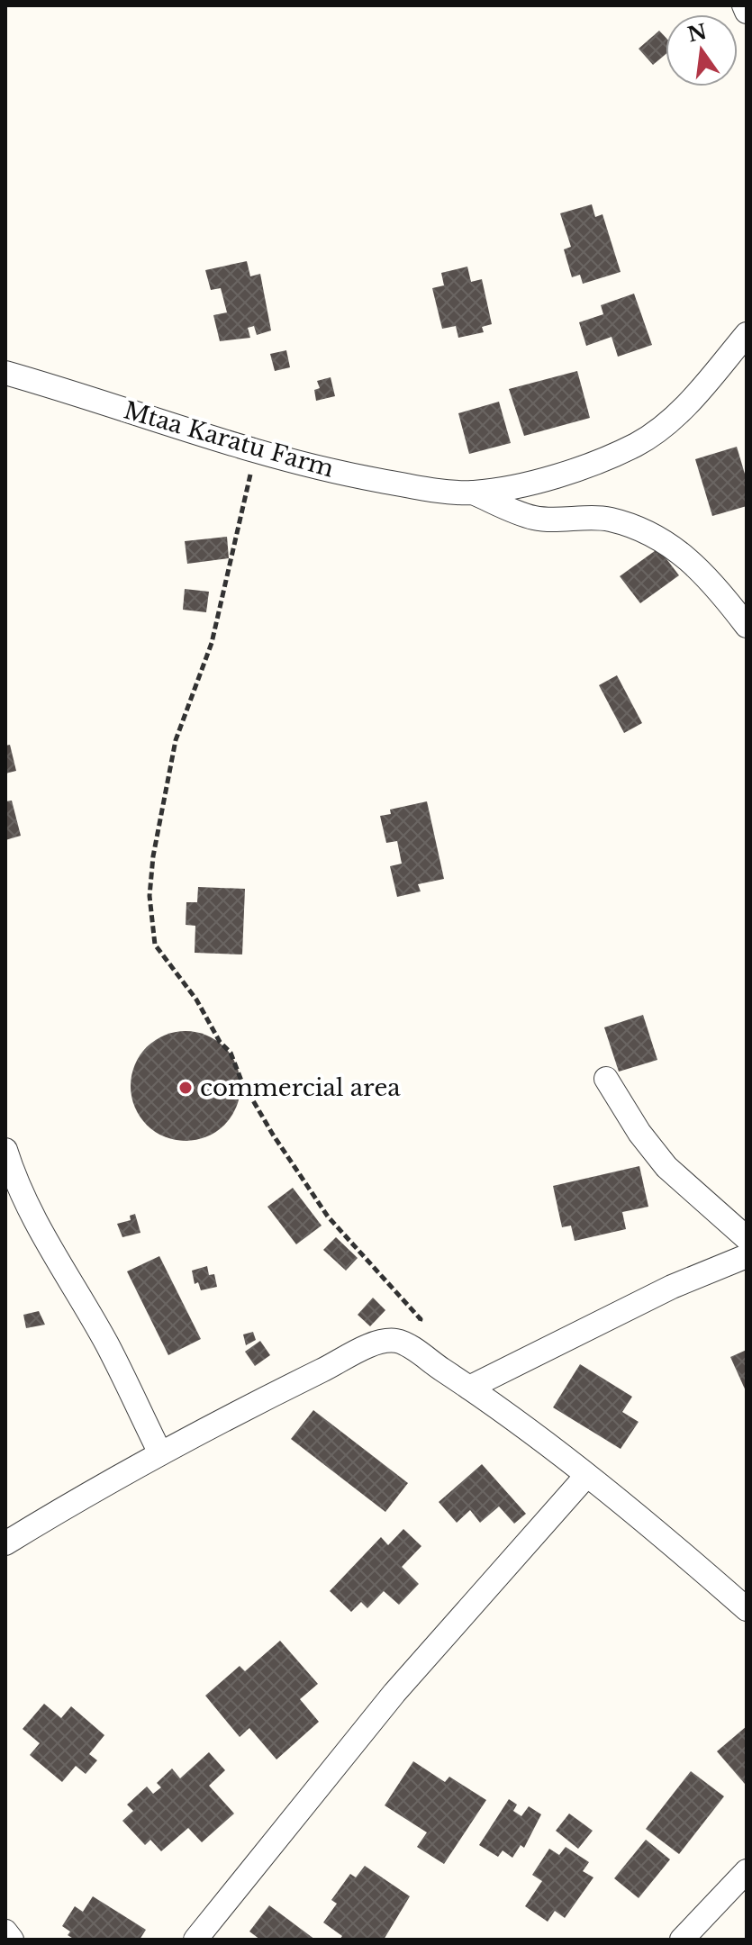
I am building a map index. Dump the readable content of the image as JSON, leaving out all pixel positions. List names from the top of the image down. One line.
{"streets":{"street":["Mtaa Karatu Farm"]},"places":["commercial area"],"north":"top"}
